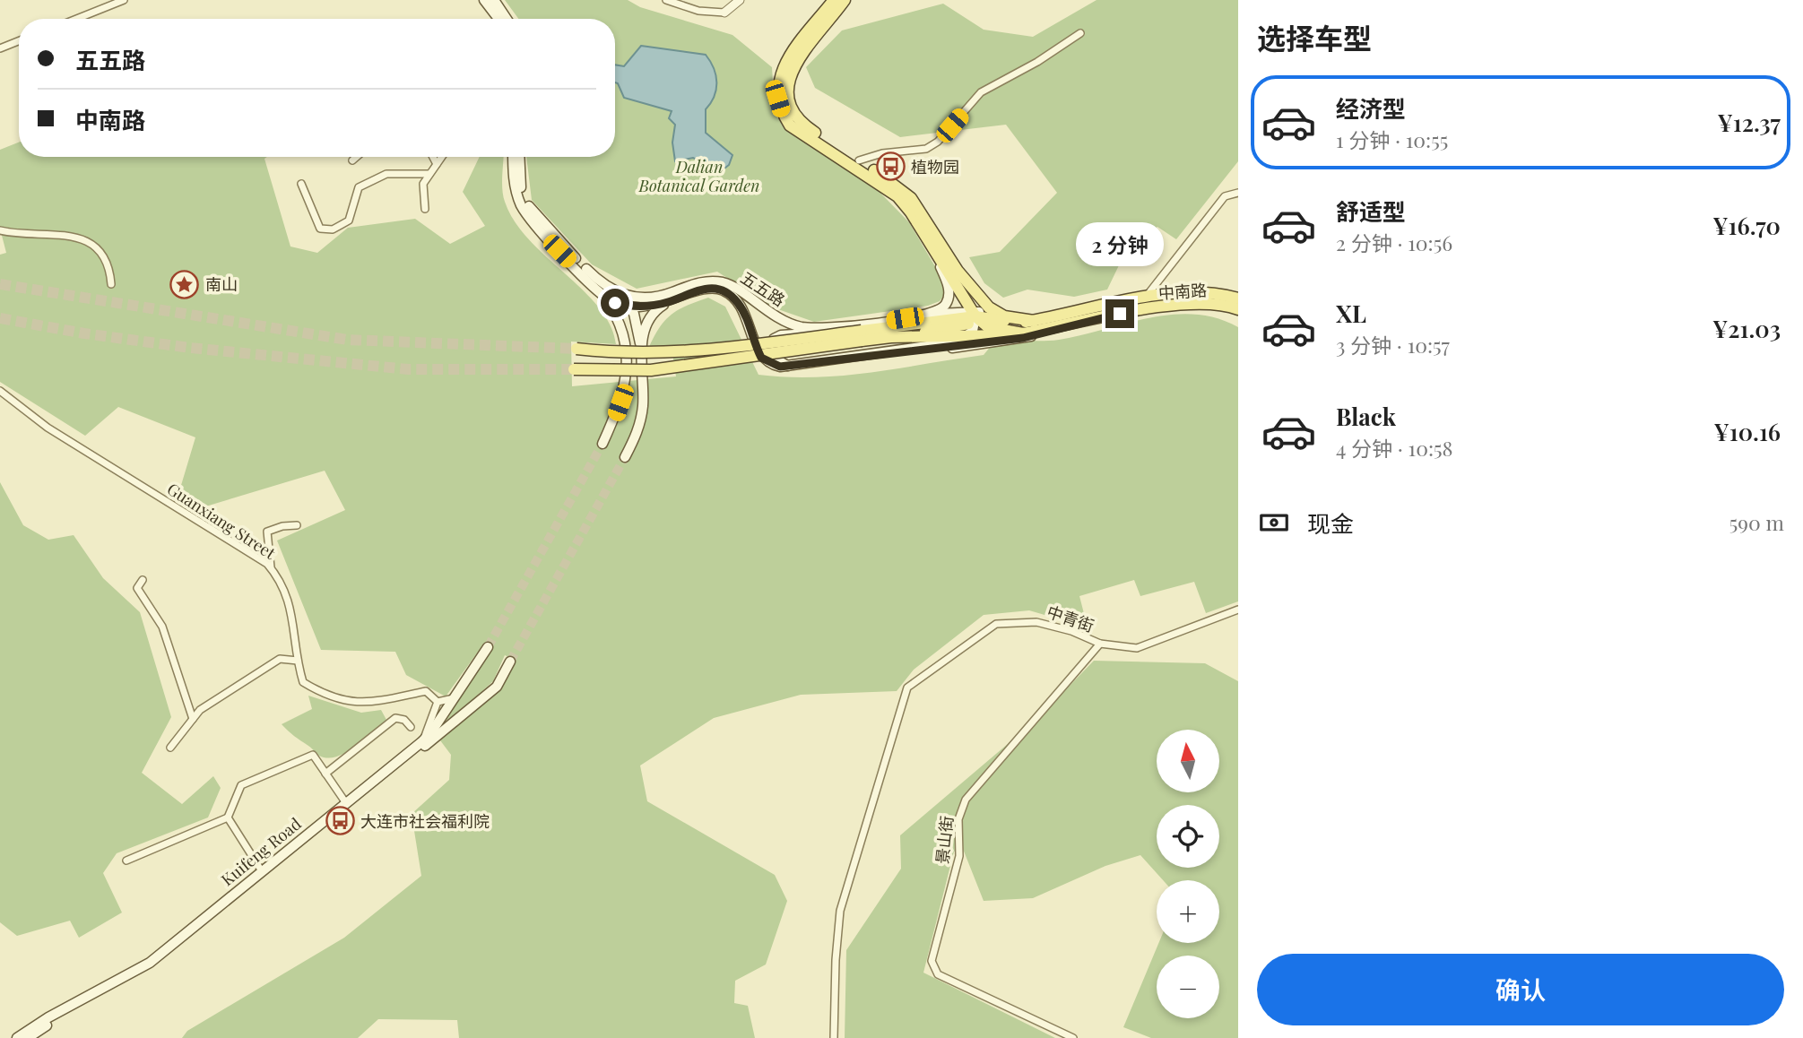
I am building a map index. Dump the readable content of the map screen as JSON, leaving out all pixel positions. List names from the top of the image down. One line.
{"streets":{"main road":["五五路","中南路","Kuifeng Road"],"street":["Guanxiang Street","中青街","景山街"]},"crossings":[["五五路","中南路"],["中青街","景山街"]],"parks":["Dalian Botanical Garden"],"places":{"bus stop":["植物园","大连市社会福利院"],"place":["南山"]},"north":"top","page":{"heading":"选择车型","banner":["五五路","中南路"],"list":[{"name":"经济型","note":"1 分钟 · 10:55","value":"¥12.37"},{"name":"舒适型","note":"2 分钟 · 10:56","value":"¥16.70"},{"name":"XL","note":"3 分钟 · 10:57","value":"¥21.03"},{"name":"Black","note":"4 分钟 · 10:58","value":"¥10.16"}],"bubble":"2 分钟","pay":["现金","590 m"],"map_buttons":["+","−"],"buttons":"确认"}}
